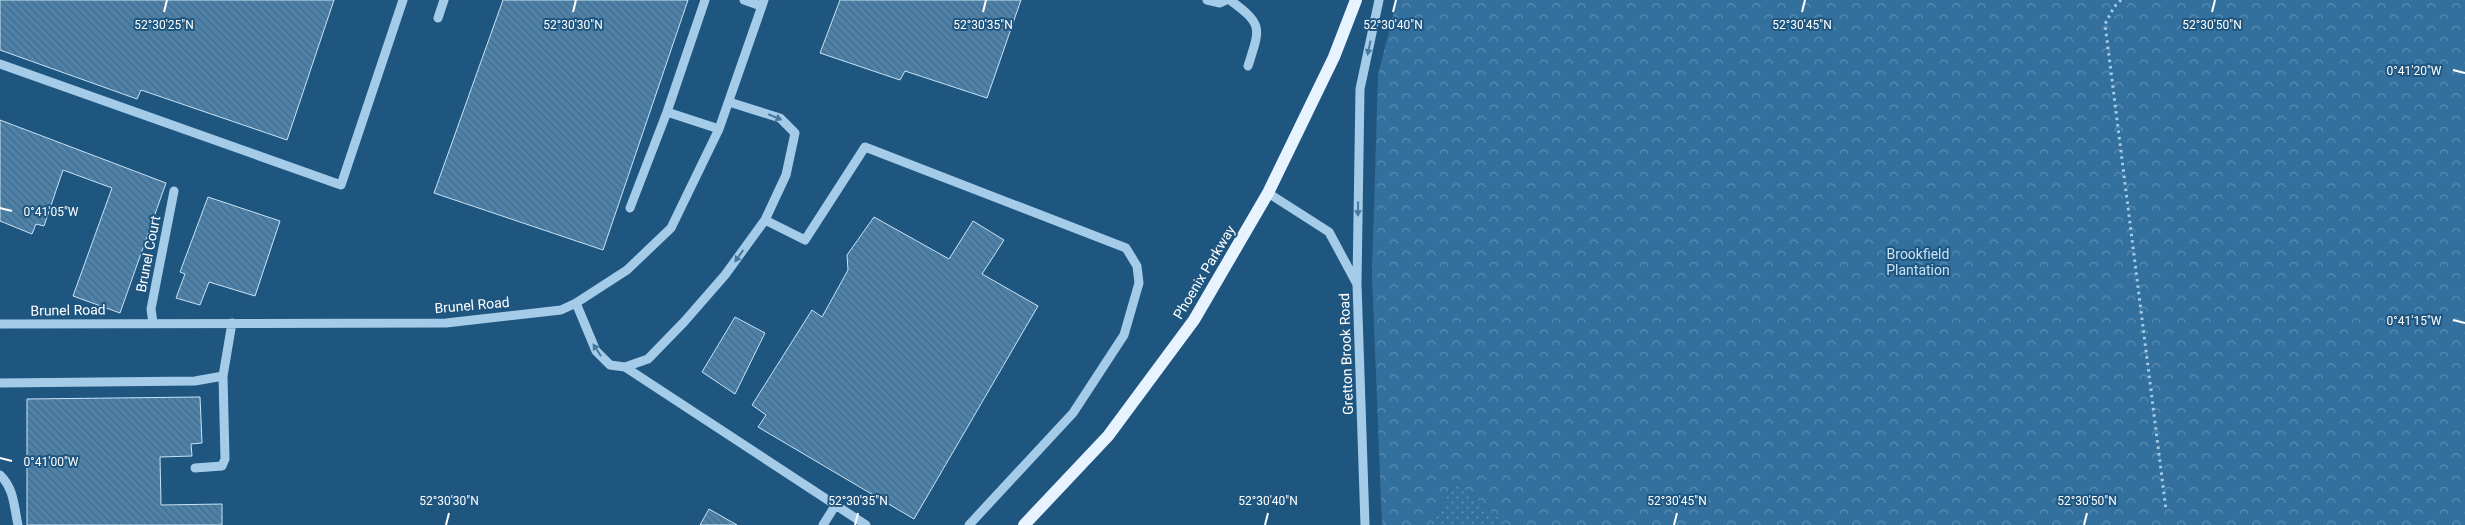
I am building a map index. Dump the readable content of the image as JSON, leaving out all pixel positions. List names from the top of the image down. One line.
{"streets":{"main road":["Phoenix Parkway"],"street":["Brunel Court","Brunel Road","Gretton Brook Road"]},"crossings":[["Brunel Court","Brunel Road"],["Phoenix Parkway","Gretton Brook Road"]],"parks":["Brookfield Plantation"],"coordinates":["52°30'35\"N","52°30'50\"N","52°30'25\"N","52°30'30\"N","52°30'40\"N","52°30'45\"N","0°41'20\"W","0°41'05\"W","0°41'15\"W","0°41'00\"W"]}
